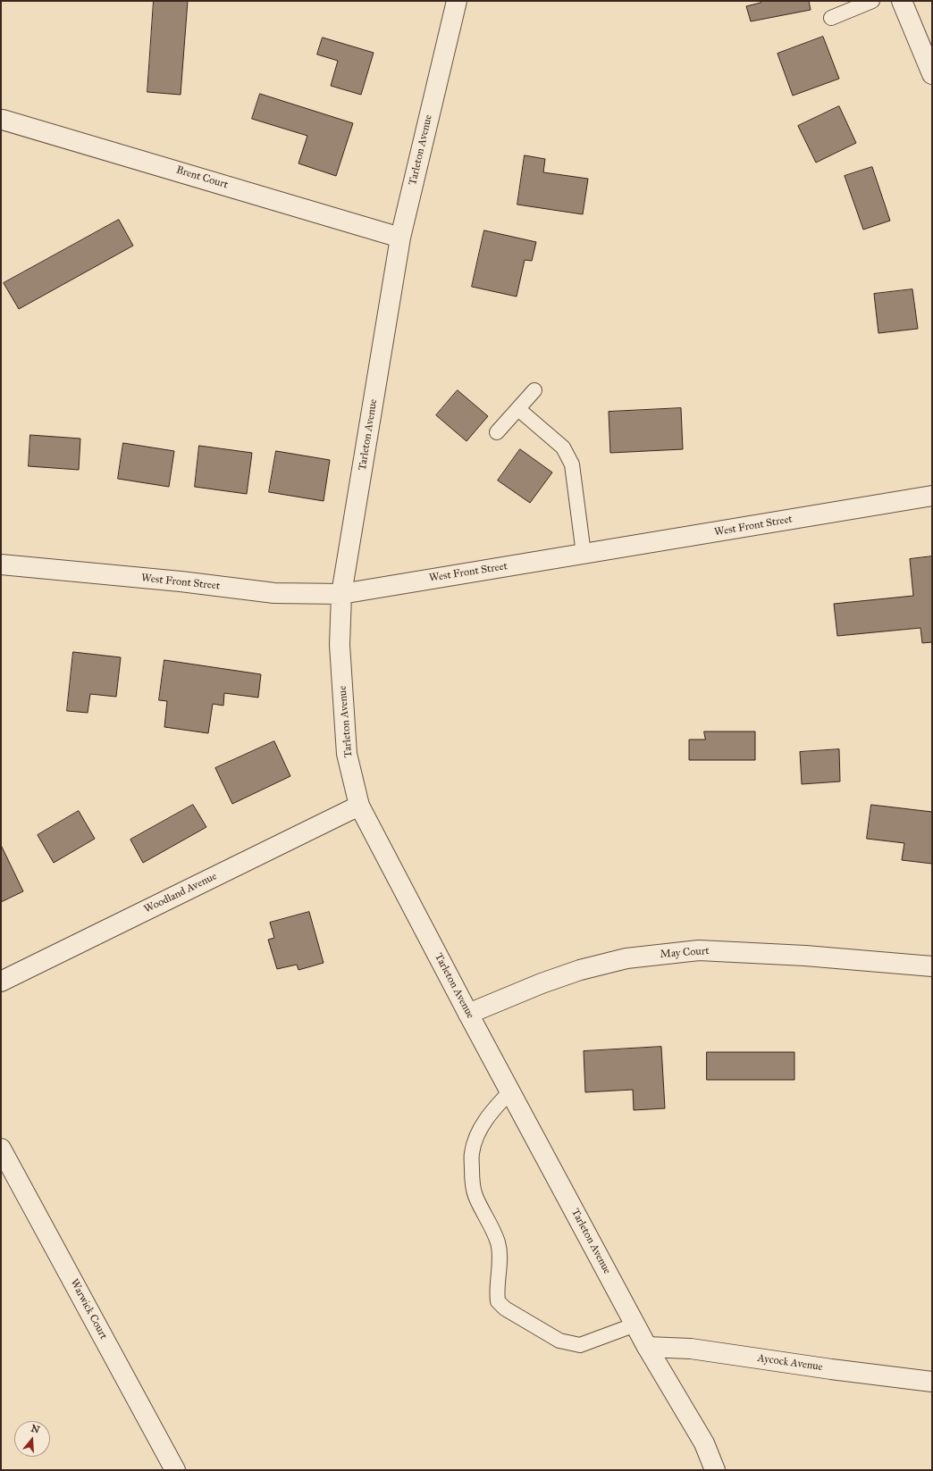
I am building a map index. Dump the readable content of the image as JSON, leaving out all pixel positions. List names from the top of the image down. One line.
{"streets":{"street":["Tarleton Avenue","Brent Court","West Front Street","Woodland Avenue","May Court","Warwick Court","Aycock Avenue"]},"crossings":[["Tarleton Avenue","Brent Court"],["Tarleton Avenue","West Front Street"],["Tarleton Avenue","Woodland Avenue"],["Tarleton Avenue","May Court"],["Tarleton Avenue","Aycock Avenue"]],"north":"top"}
